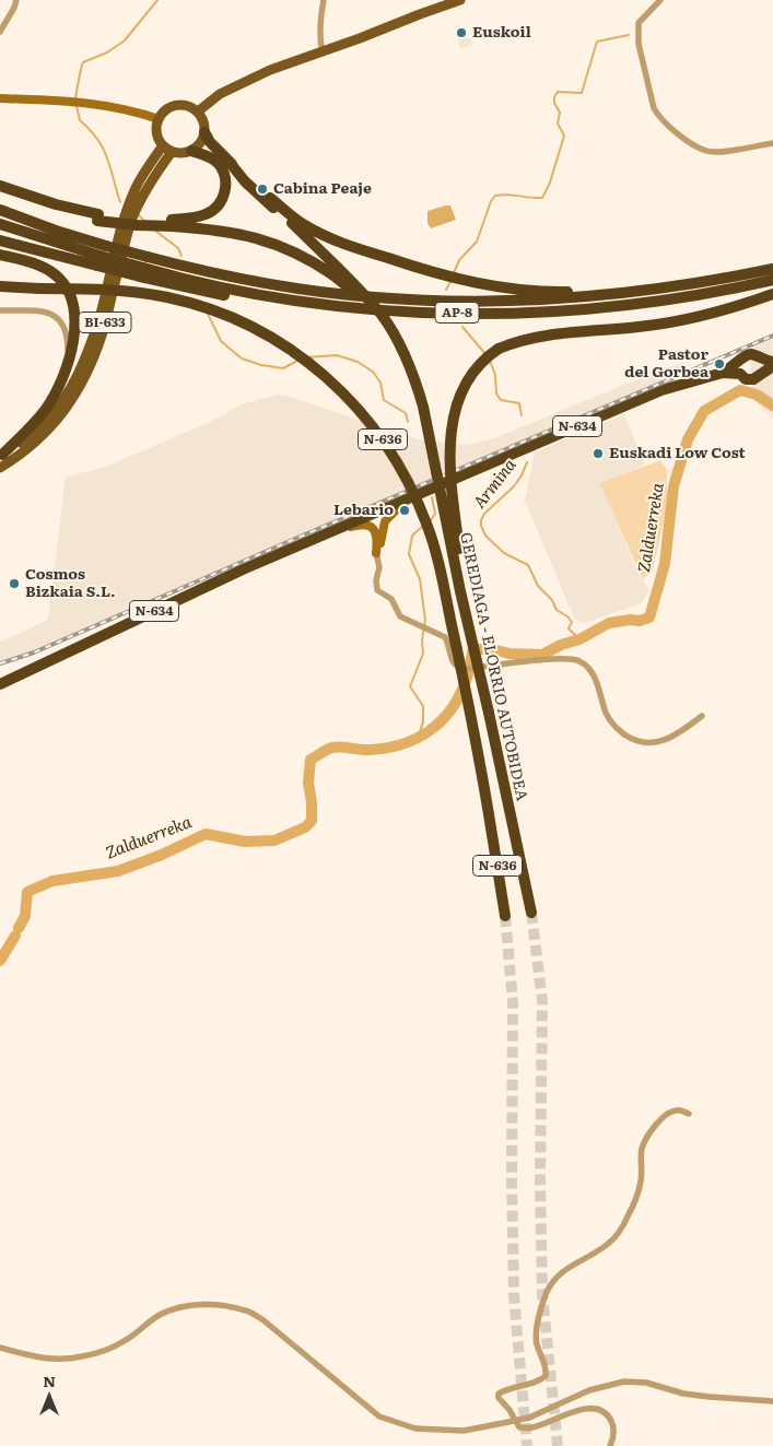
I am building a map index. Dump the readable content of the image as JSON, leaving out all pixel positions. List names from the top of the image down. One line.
{"streets":{"highway":["AP-8","N-634","N-636","GEREDIAGA - ELORRIO AUTOBIDEA"],"main road":["BI-633"]},"water":["Armina","Zalduerreka"],"places":["Euskoil","Cabina Peaje","Pastor del Gorbea","Euskadi Low Cost","Lebario","Cosmos Bizkaia S.L."],"north":"top"}
